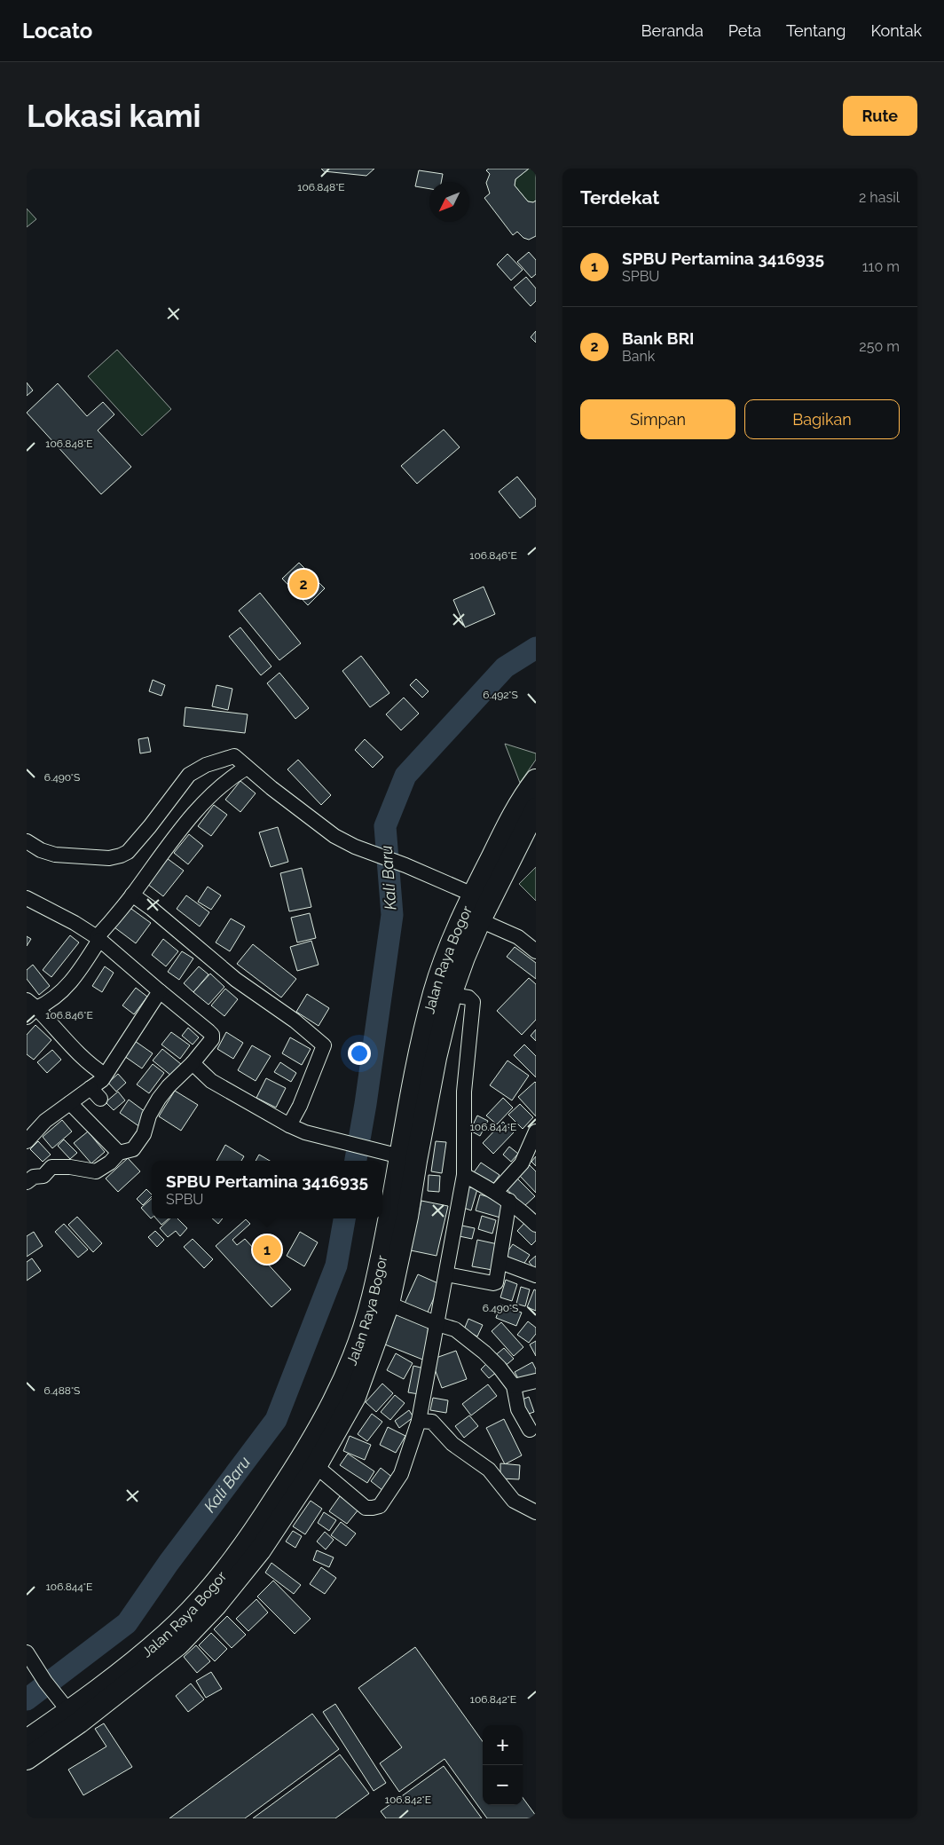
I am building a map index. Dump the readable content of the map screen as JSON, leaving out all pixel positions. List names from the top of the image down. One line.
{"streets":{"highway":["Jalan Raya Bogor"]},"water":["Kali Baru"],"north":"bottom left","page":{"header":"Locato","nav":["Beranda","Peta","Tentang","Kontak"],"buttons":["Rute",["Simpan","Bagikan"]],"title":"Lokasi kami","heading":["Terdekat","2 hasil"],"list":[{"mark":"1","name":"SPBU Pertamina 3416935","note":"SPBU","value":"110 m"},{"mark":"2","name":"Bank BRI","note":"Bank","value":"250 m"}],"pins":["2","1"],"popup":["SPBU Pertamina 3416935","SPBU"],"map_buttons":["+","−"]},"coordinates":["106.848°E","106.846°E","6.492°S","6.490°S","106.844°E","6.488°S","106.842°E"]}
